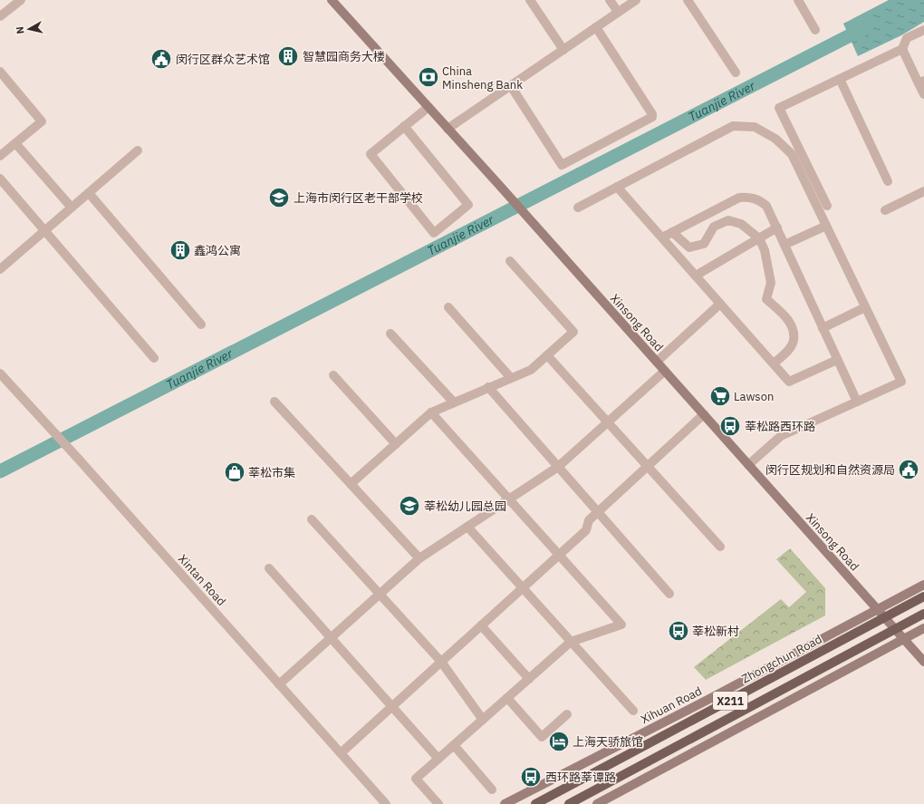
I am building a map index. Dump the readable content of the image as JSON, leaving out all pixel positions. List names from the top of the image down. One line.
{"streets":{"main road":["Xinsong Road","Zhongchun Road","X211","Xihuan Road"],"street":["Xintan Road"]},"crossings":[["Xinsong Road","Xihuan Road"]],"water":["Tuanjie River"],"places":{"building":["智慧园商务大楼","鑫鸿公寓"],"public building":["闵行区群众艺术馆","闵行区规划和自然资源局"],"bank":["China Minsheng Bank"],"school or university":["上海市闵行区老干部学校","莘松幼儿园总园"],"supermarket":["Lawson"],"bus stop":["莘松路西环路","莘松新村","西环路莘谭路"],"shop":["莘松市集"],"hotel":["上海天骄旅馆"]},"north":"left"}
